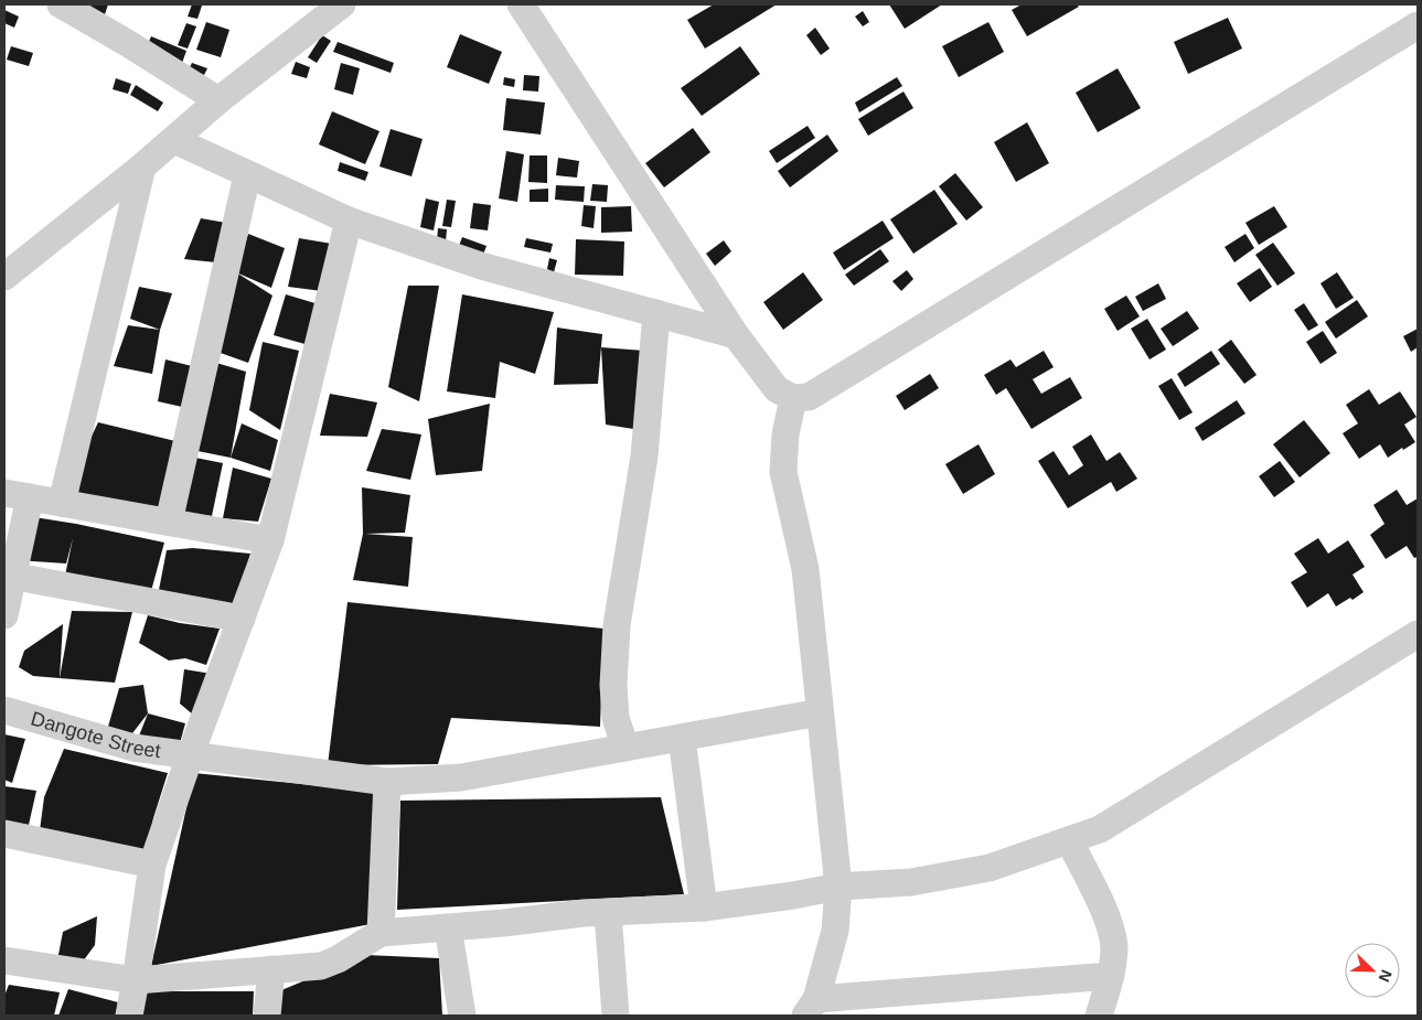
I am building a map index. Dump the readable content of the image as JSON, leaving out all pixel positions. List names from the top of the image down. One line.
{"streets":{"street":["Dangote Street"]},"north":"bottom right"}
